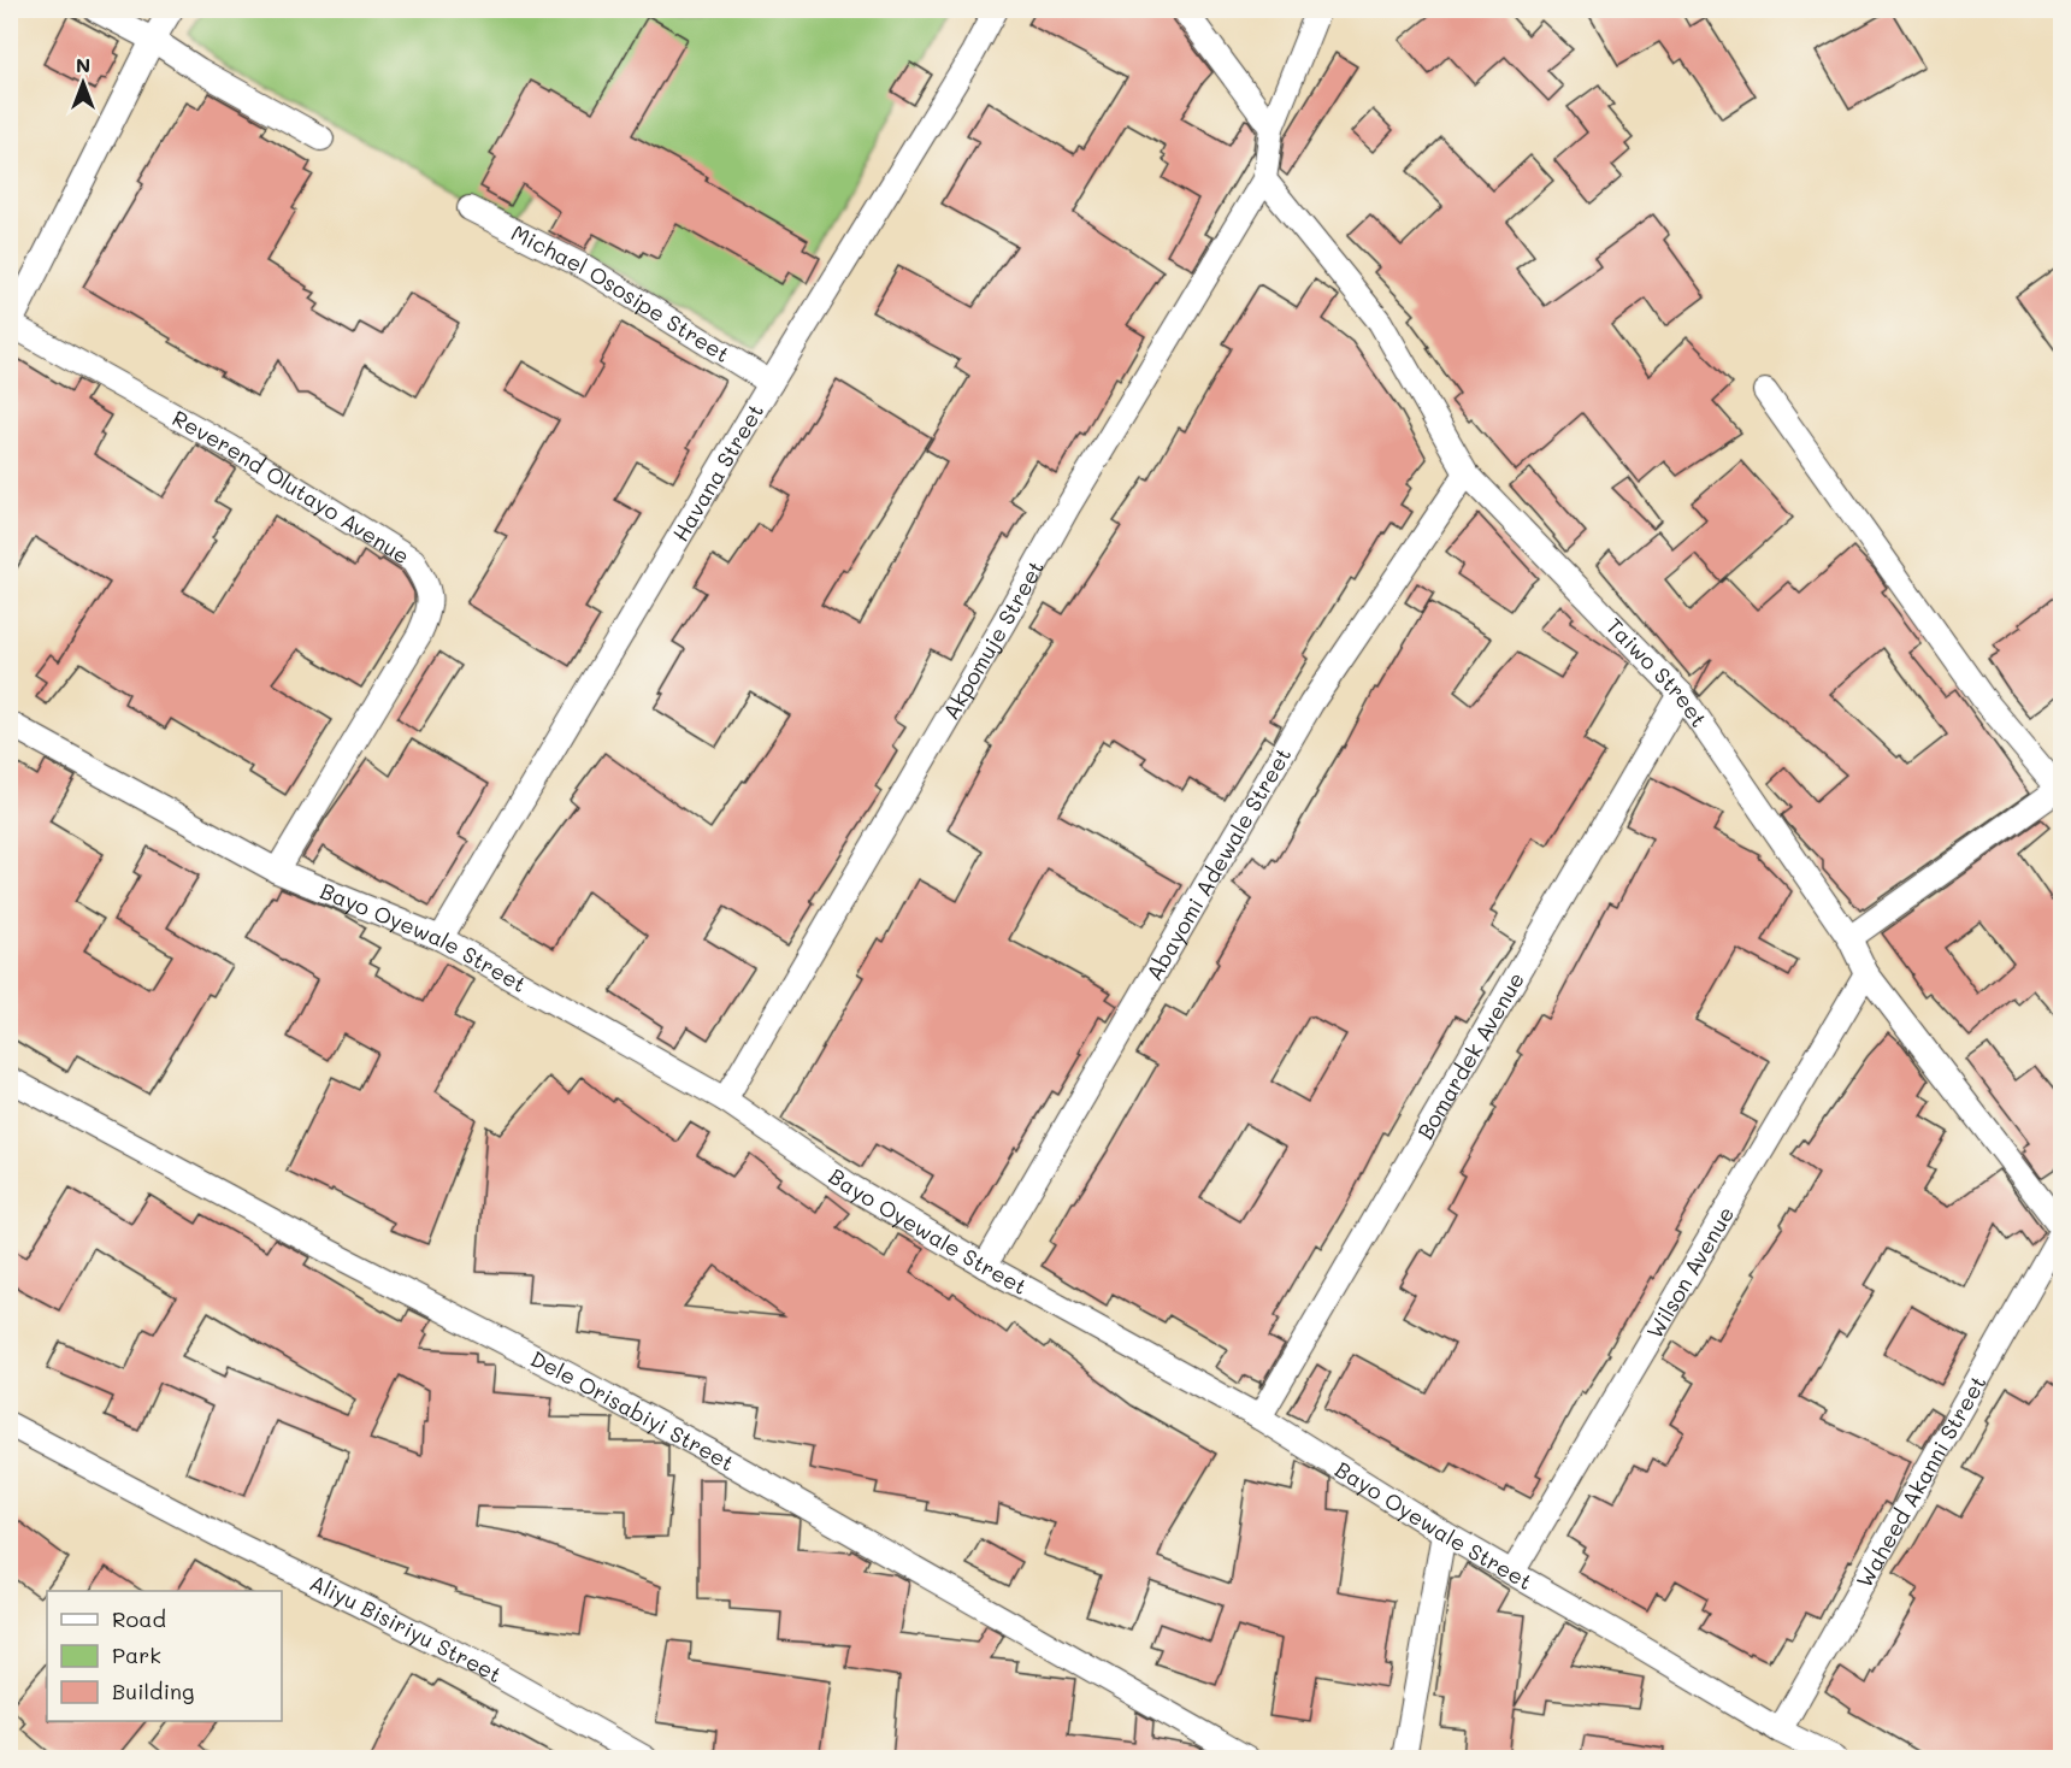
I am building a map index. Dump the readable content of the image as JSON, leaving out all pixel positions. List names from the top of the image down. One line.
{"streets":{"street":["Michael Ososipe Street","Havana Street","Reverend Olutayo Avenue","Akpomuje Street","Taiwo Street","Abayomi Adewale Street","Bayo Oyewale Street","Bomardek Avenue","Wilson Avenue","Dele Orisabiyi Street","Waheed Akanni Street","Aliyu Bisiriyu Street"]},"crossings":[["Michael Ososipe Street","Havana Street"],["Havana Street","Bayo Oyewale Street"],["Reverend Olutayo Avenue","Bayo Oyewale Street"],["Akpomuje Street","Taiwo Street"],["Akpomuje Street","Bayo Oyewale Street"],["Taiwo Street","Abayomi Adewale Street"],["Taiwo Street","Bomardek Avenue"],["Taiwo Street","Wilson Avenue"],["Taiwo Street","Waheed Akanni Street"],["Abayomi Adewale Street","Bayo Oyewale Street"],["Bayo Oyewale Street","Bomardek Avenue"],["Bayo Oyewale Street","Wilson Avenue"],["Bayo Oyewale Street","Waheed Akanni Street"]],"legend":["Road","Park","Building"],"north":"top"}
